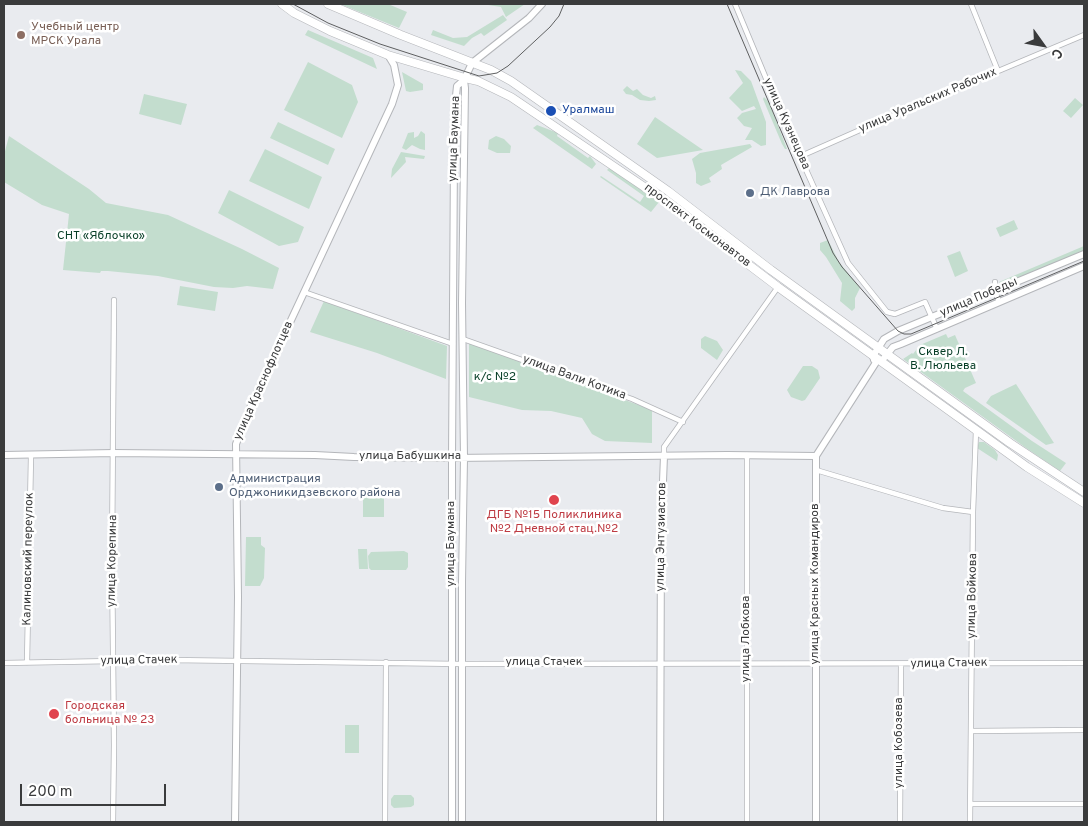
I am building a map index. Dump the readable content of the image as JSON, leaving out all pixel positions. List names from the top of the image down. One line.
{"streets":{"main road":["проспект Космонавтов"],"street":["улица Уральских Рабочих","улица Кузнецова","улица Баумана","улица Победы","улица Вали Котика","улица Краснофлотцев","улица Бабушкина","улица Энтузиастов","Калиновский переулок","улица Корепина","улица Красных Командиров","улица Войкова","улица Лобкова","улица Стачек","улица Кобозева"]},"crossings":[["улица Уральских Рабочих","улица Кузнецова"],["улица Кузнецова","улица Победы"],["улица Баумана","проспект Космонавтов"],["улица Баумана","улица Вали Котика"],["улица Баумана","улица Бабушкина"],["улица Баумана","улица Стачек"],["проспект Космонавтов","улица Победы"],["проспект Космонавтов","улица Краснофлотцев"],["проспект Космонавтов","улица Энтузиастов"],["проспект Космонавтов","улица Войкова"],["улица Вали Котика","улица Энтузиастов"],["улица Краснофлотцев","улица Бабушкина"],["улица Краснофлотцев","улица Стачек"],["улица Бабушкина","улица Энтузиастов"],["улица Бабушкина","Калиновский переулок"],["улица Бабушкина","улица Корепина"],["улица Бабушкина","улица Красных Командиров"],["улица Бабушкина","улица Лобкова"],["улица Энтузиастов","улица Стачек"],["Калиновский переулок","улица Стачек"],["улица Корепина","улица Стачек"],["улица Красных Командиров","улица Стачек"],["улица Войкова","улица Стачек"],["улица Лобкова","улица Стачек"],["улица Стачек","улица Кобозева"]],"parks":["СНТ «Яблочко»","Сквер Л. В. Люльева","к/с №2"],"places":["Учебный центр МРСК Урала","Уралмаш","ДК Лаврова","Администрация Орджоникидзевского района","ДГБ №15 Поликлиника №2 Дневной стац.№2","Городская больница № 23"],"scale_bar":"200 m","north":"bottom right"}
